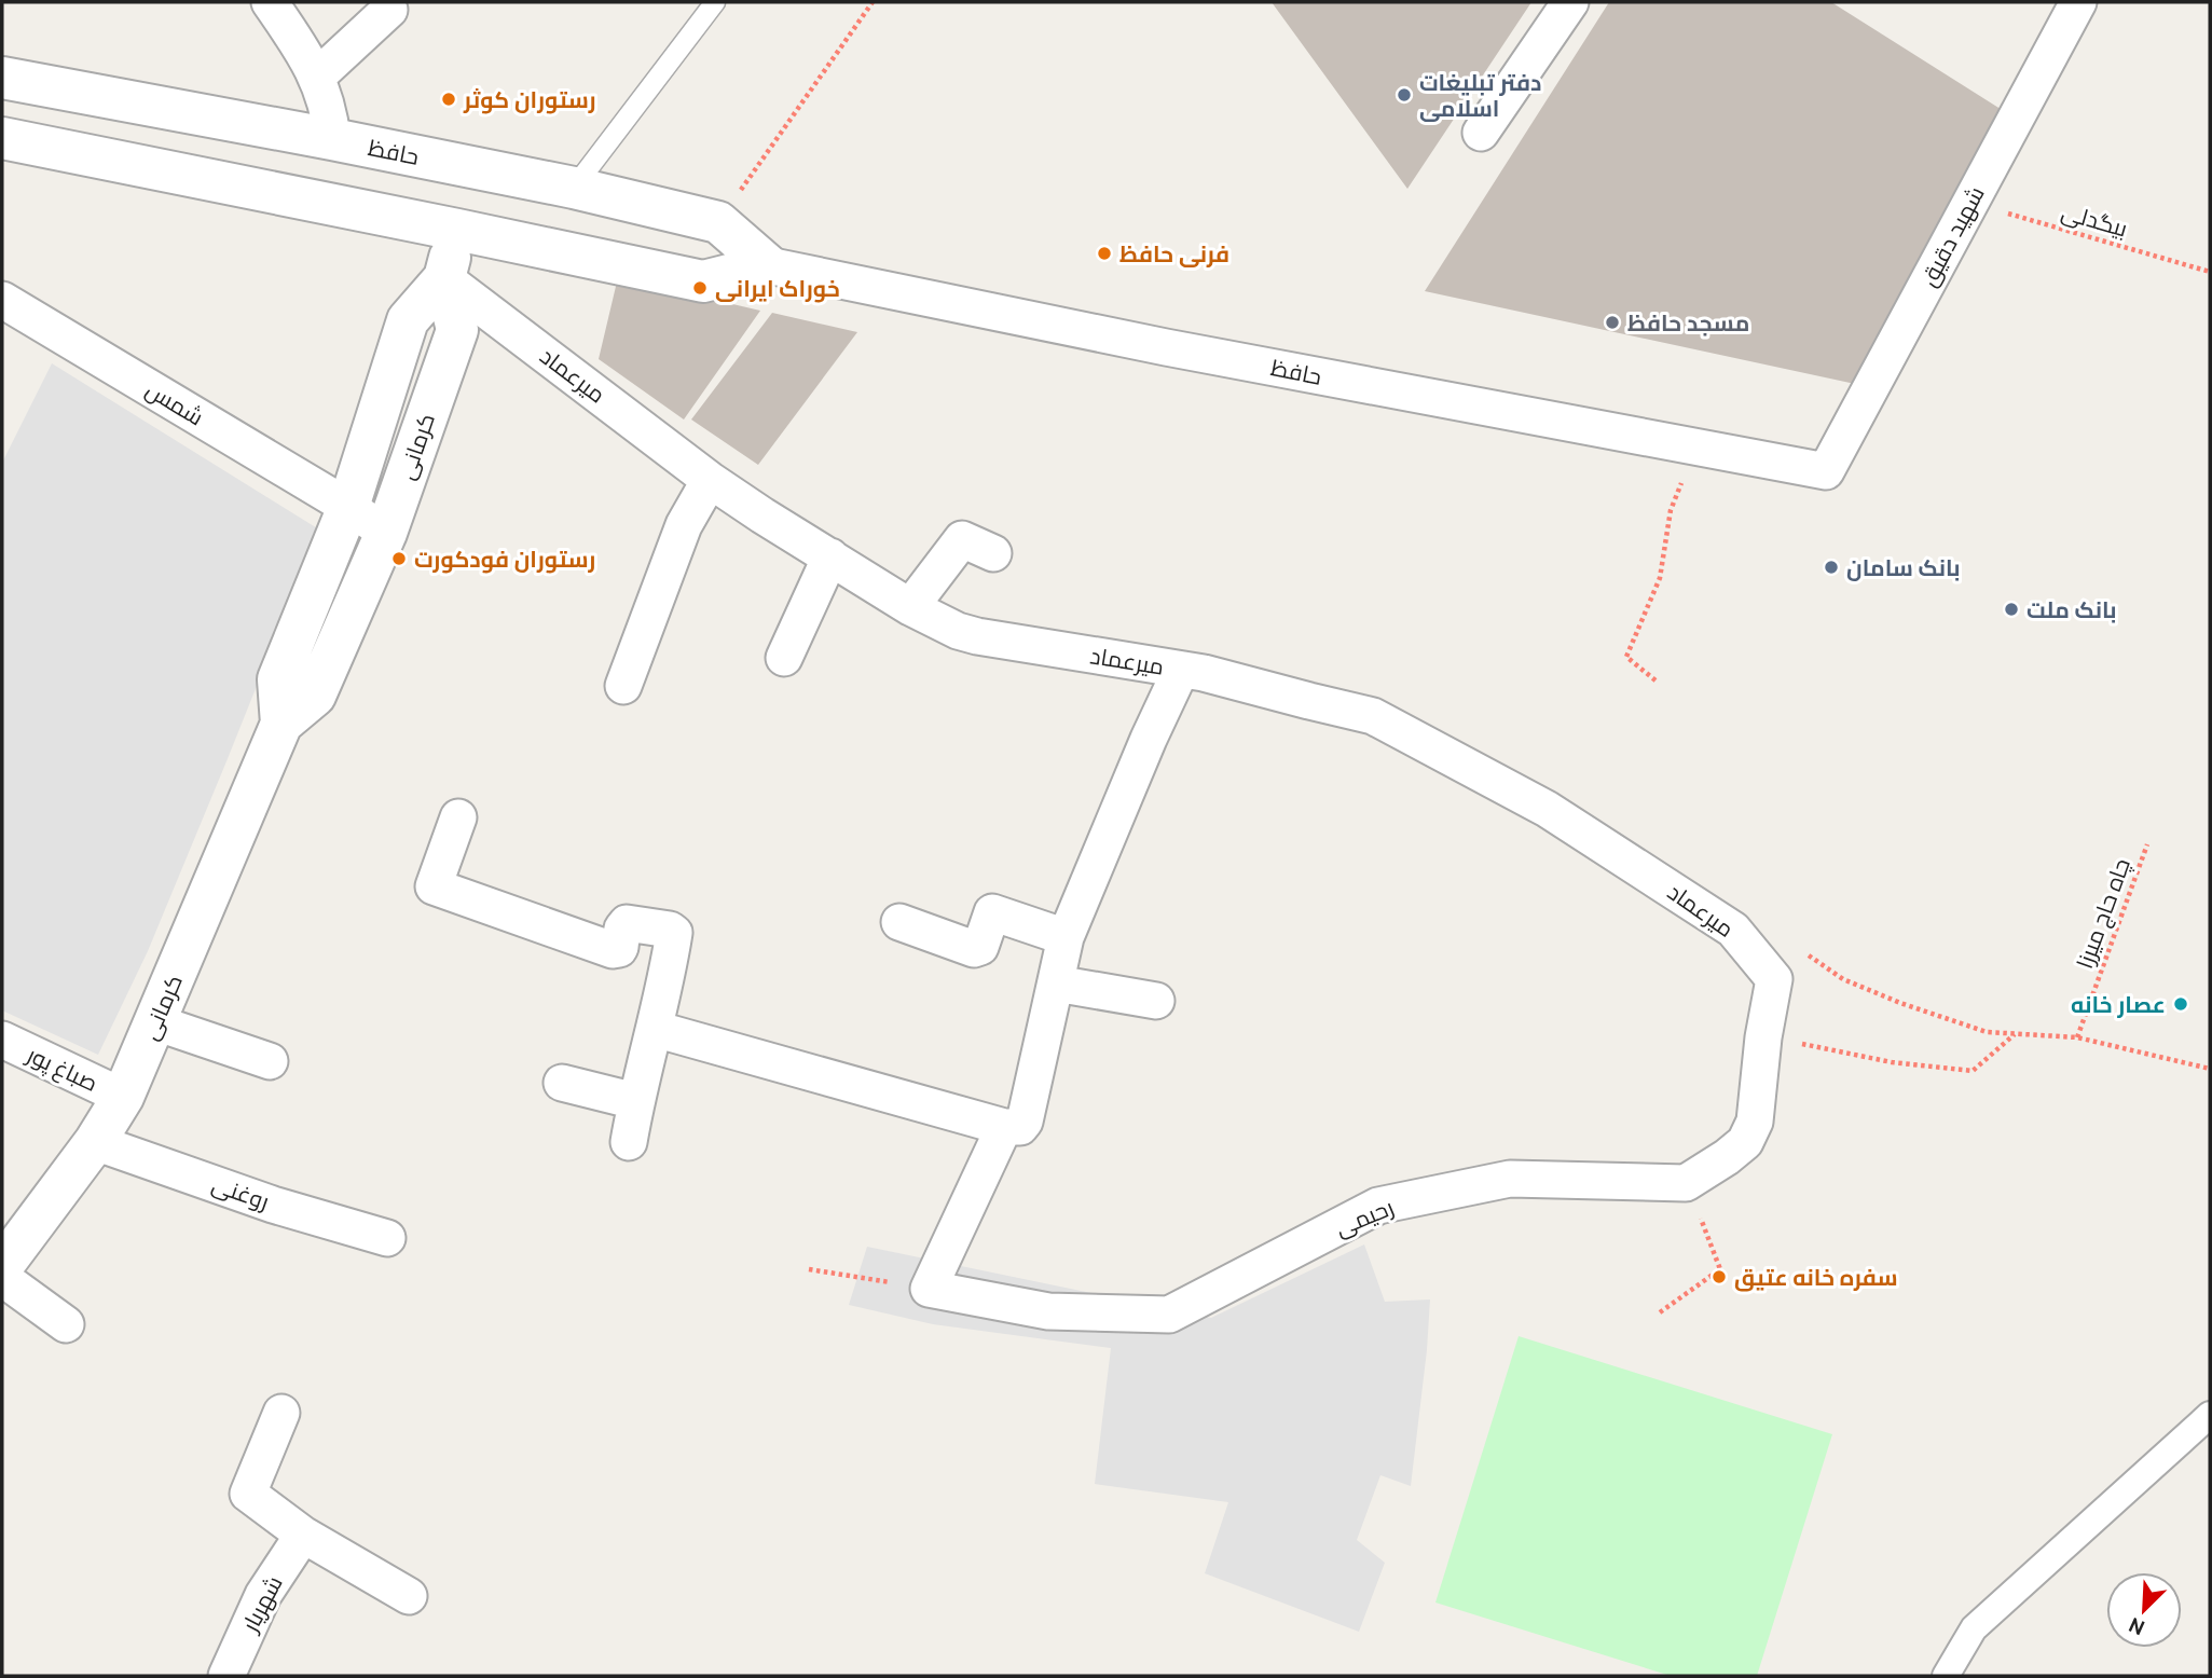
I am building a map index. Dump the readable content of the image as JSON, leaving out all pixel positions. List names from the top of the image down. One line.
{"streets":{"street":["حافظ","شهید دقیق","میرعماد","شمس","کرمانی","صباغ پور","روغنی","رحیمی","شهریار"],"path":["بیگدلی","چاه حاج میرزا"]},"crossings":[["حافظ","شهید دقیق"],["حافظ","کرمانی"],["بیگدلی","شهید دقیق"],["میرعماد","کرمانی"],["شمس","کرمانی"],["کرمانی","صباغ پور"],["کرمانی","روغنی"]],"places":["دفتر تبلیغات اسلامی","رستوران کوثر","فرنی حافظ","خوراک ایرانی","مسجد حافظ","رستوران فودکورت","بانک سامان","بانک ملت","عصار خانه","سفره خانه عتیق"],"north":"bottom left"}
